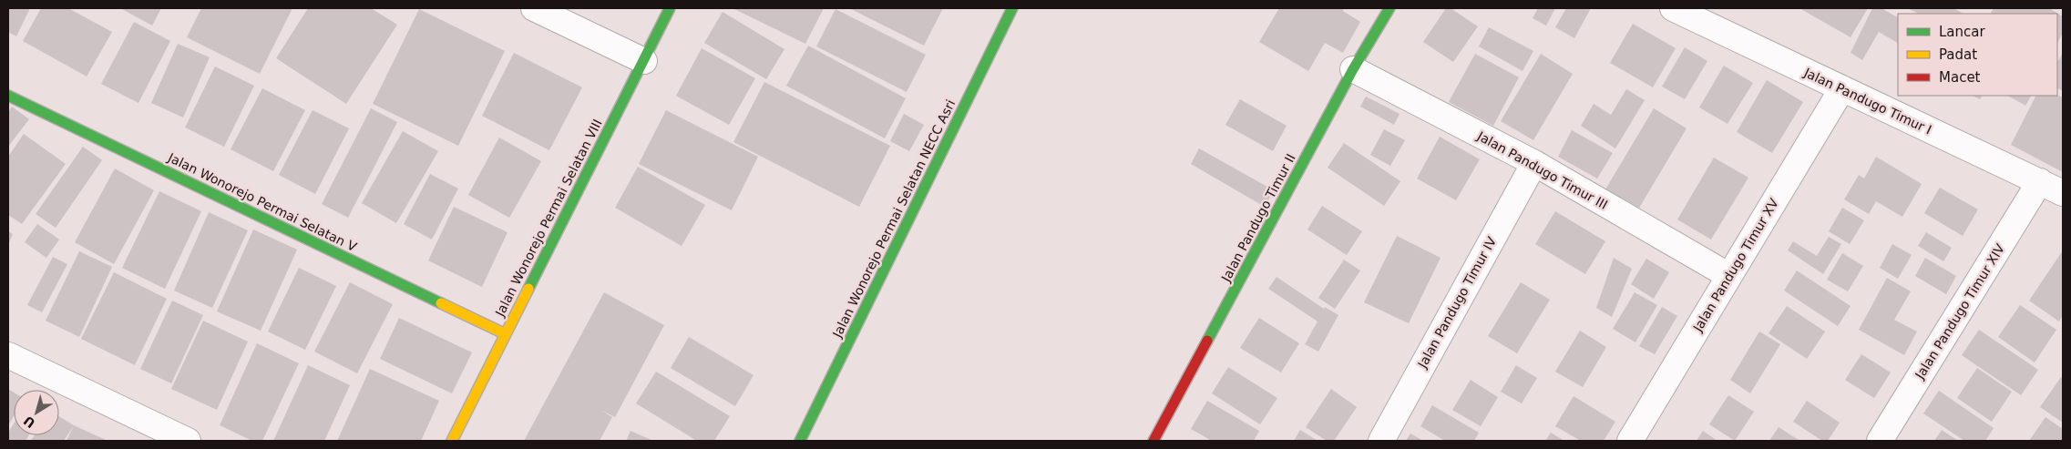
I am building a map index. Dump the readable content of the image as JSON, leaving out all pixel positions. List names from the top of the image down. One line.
{"streets":{"street":["Jalan Pandugo Timur I","Jalan Pandugo Timur III","Jalan Wonorejo Permai Selatan V","Jalan Wonorejo Permai Selatan VIII","Jalan Pandugo Timur II","Jalan Wonorejo Permai Selatan NECC Asri","Jalan Pandugo Timur XV","Jalan Pandugo Timur IV","Jalan Pandugo Timur XIV"]},"crossings":[["Jalan Pandugo Timur I","Jalan Pandugo Timur XV"],["Jalan Pandugo Timur I","Jalan Pandugo Timur XIV"],["Jalan Pandugo Timur III","Jalan Pandugo Timur II"],["Jalan Pandugo Timur III","Jalan Pandugo Timur XV"],["Jalan Pandugo Timur III","Jalan Pandugo Timur IV"],["Jalan Wonorejo Permai Selatan V","Jalan Wonorejo Permai Selatan VIII"]],"legend":["Lancar","Padat","Macet"],"north":"bottom left"}
